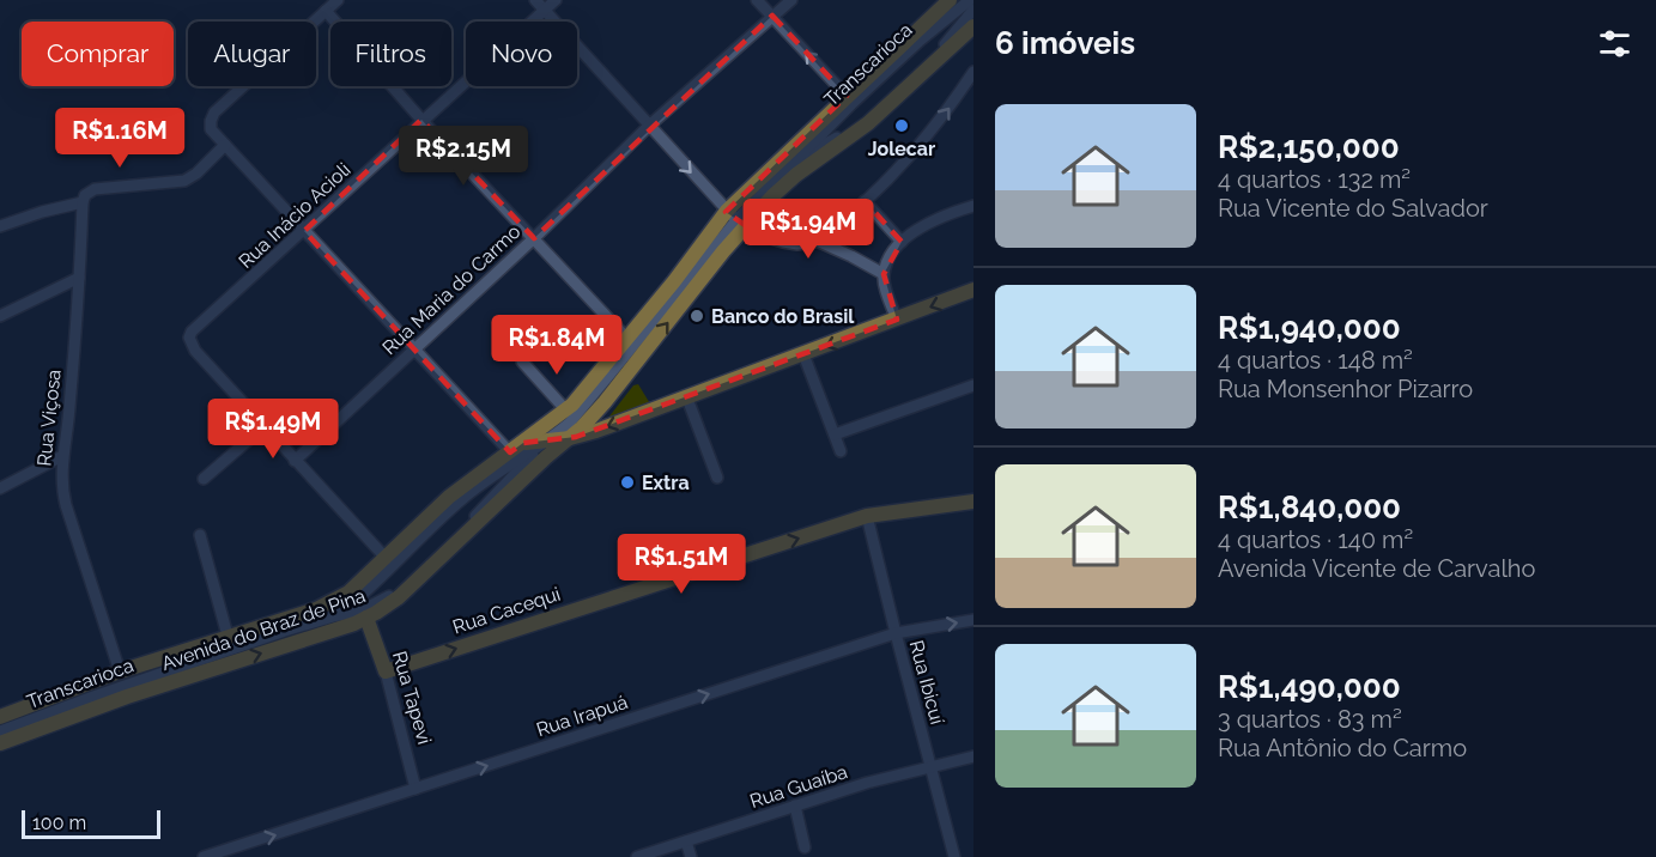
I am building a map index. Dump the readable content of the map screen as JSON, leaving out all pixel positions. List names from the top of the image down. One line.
{"streets":{"main road":["Rua Cacequi","Avenida do Braz de Pina","Rua Tapevi"],"street":["Transcarioca","Rua Inácio Acioli","Rua Maria do Carmo","Rua Viçosa","Rua Ibicuí","Rua Irapuá","Rua Guaíba"]},"crossings":[["Transcarioca","Avenida do Braz de Pina"],["Rua Viçosa","Avenida do Braz de Pina"],["Rua Cacequi","Rua Ibicuí"],["Rua Cacequi","Rua Tapevi"],["Avenida do Braz de Pina","Rua Tapevi"],["Rua Ibicuí","Rua Irapuá"],["Rua Ibicuí","Rua Guaíba"],["Rua Tapevi","Rua Irapuá"]],"one_way":["Rua Cacequi","Rua Irapuá"],"places":["Jolecar","Banco do Brasil","Extra"],"scale_bar":"100 m","page":{"heading":"6 imóveis","chip":["Comprar","Alugar","Filtros","Novo"],"list":[{"name":"R$2,150,000","note":"4 quartos · 132 m² · Rua Vicente do Salvador"},{"name":"R$1,940,000","note":"4 quartos · 148 m² · Rua Monsenhor Pizarro"},{"name":"R$1,840,000","note":"4 quartos · 140 m² · Avenida Vicente de Carvalho"},{"name":"R$1,490,000","note":"3 quartos · 83 m² · Rua Antônio do Carmo"}],"price":["R$1.16M","R$2.15M","R$1.94M","R$1.84M","R$1.49M","R$1.51M"],"scale":"100 m"}}
